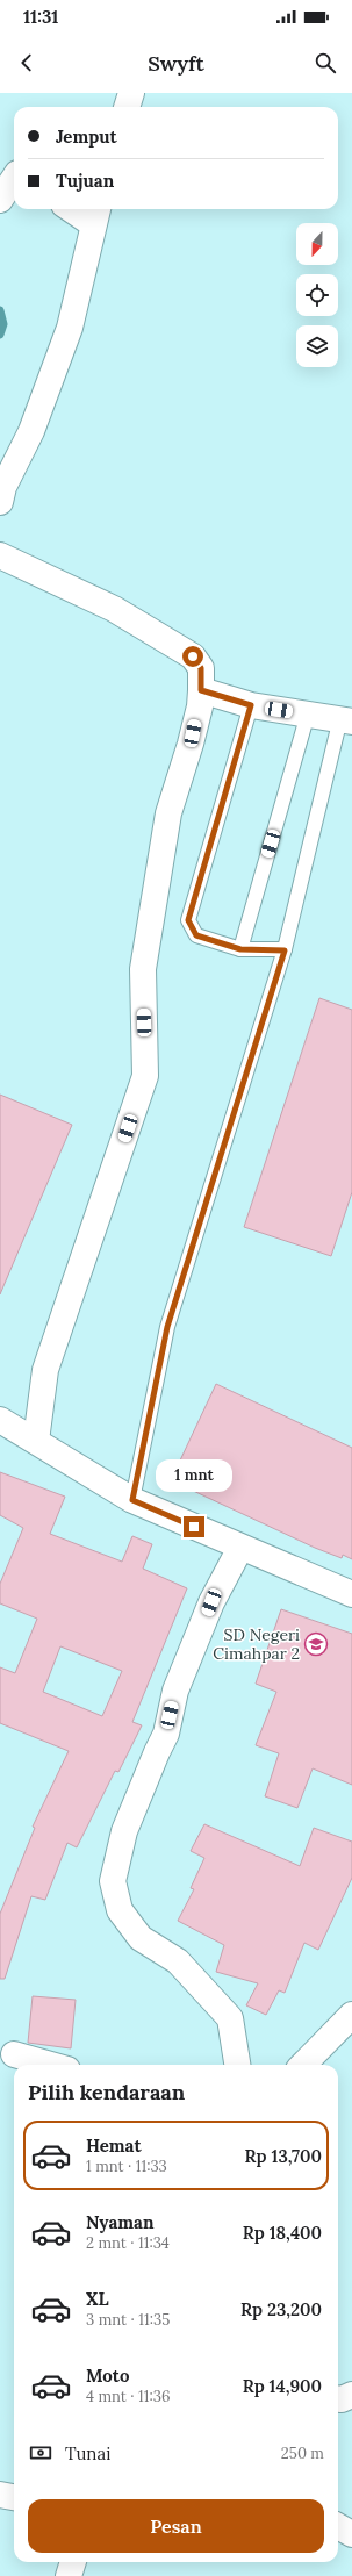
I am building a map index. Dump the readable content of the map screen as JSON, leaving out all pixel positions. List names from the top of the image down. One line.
{"places":{"school or university":["SD Negeri Cimahpar 2"]},"north":"bottom","page":{"status":"11:31","header":"Swyft","banner":["Jemput","Tujuan"],"bubble":"1 mnt","heading":"Pilih kendaraan","list":[{"name":"Hemat","note":"1 mnt · 11:33","value":"Rp 13,700"},{"name":"Nyaman","note":"2 mnt · 11:34","value":"Rp 18,400"},{"name":"XL","note":"3 mnt · 11:35","value":"Rp 23,200"},{"name":"Moto","note":"4 mnt · 11:36","value":"Rp 14,900"}],"pay":["Tunai","250 m"],"buttons":"Pesan"}}
